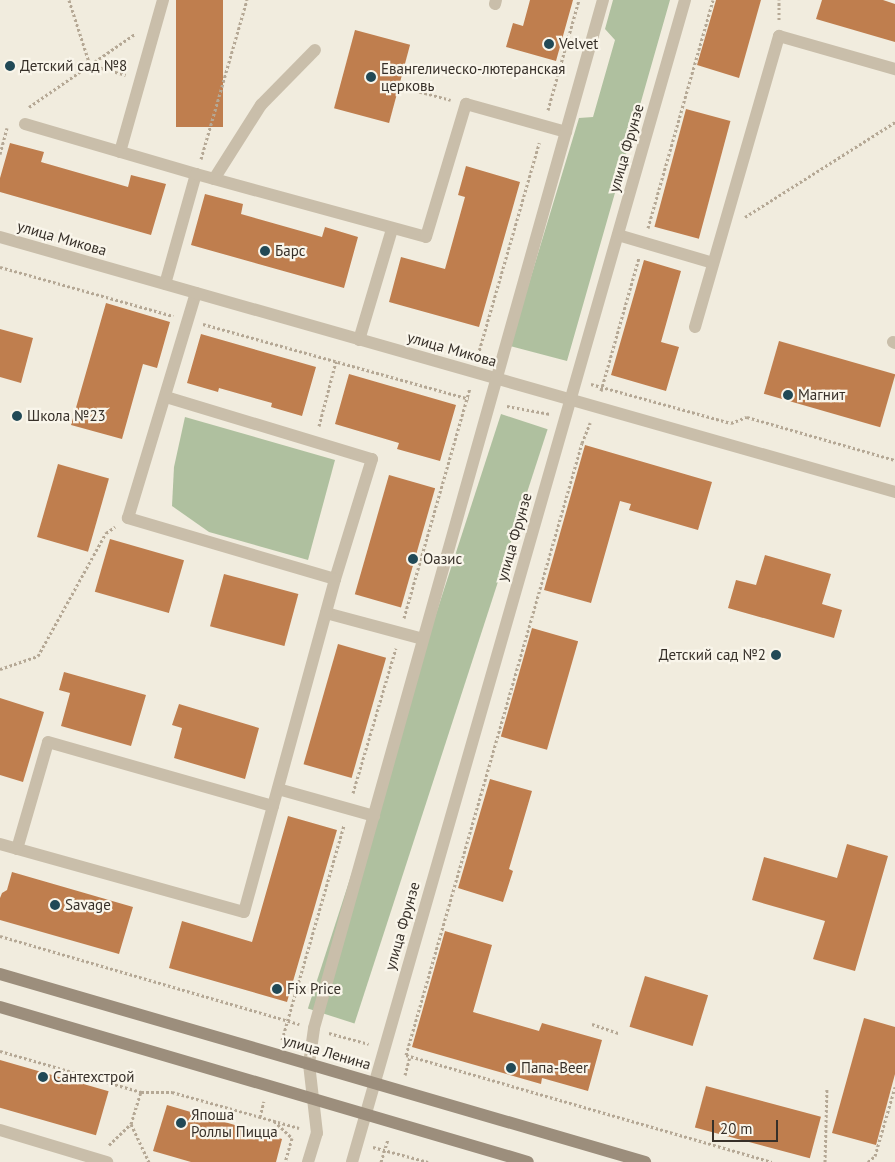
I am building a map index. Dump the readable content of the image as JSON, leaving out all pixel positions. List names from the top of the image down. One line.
{"streets":{"street":["улица Фрунзе","улица Микова","улица Ленина"]},"crossings":[["улица Фрунзе","улица Микова"],["улица Фрунзе","улица Ленина"]],"places":["Velvet","Детский сад №8","Евангелическо-лютеранская церковь","Барс","Магнит","Школа №23","Оазис","Детский сад №2","Savage","Fix Price","Папа-Beer","Сантехстрой","Япоша Роллы Пицца"],"scale_bar":"20 m"}
